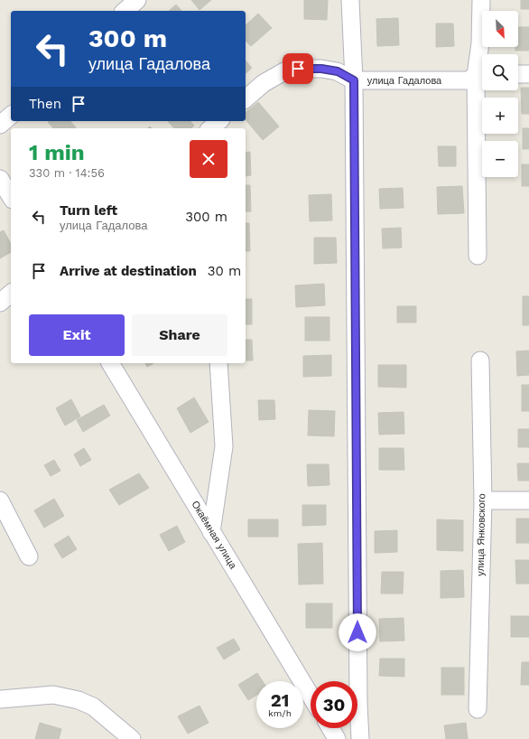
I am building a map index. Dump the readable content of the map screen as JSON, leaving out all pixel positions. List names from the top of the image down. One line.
{"streets":{"street":["улица Гадалова","Окаёмная улица","улица Янковского"]},"north":"bottom right","page":{"map_buttons":["+","−"],"turn":["300 m","улица Гадалова"],"then":"Then","heading":["1 min","330 m · 14:56"],"list":[{"name":"Turn left","note":"улица Гадалова","value":"300 m"},{"name":"Arrive at destination","value":"30 m"}],"buttons":["Exit","Share"],"speed":"21 km/h","limit":"30"}}
